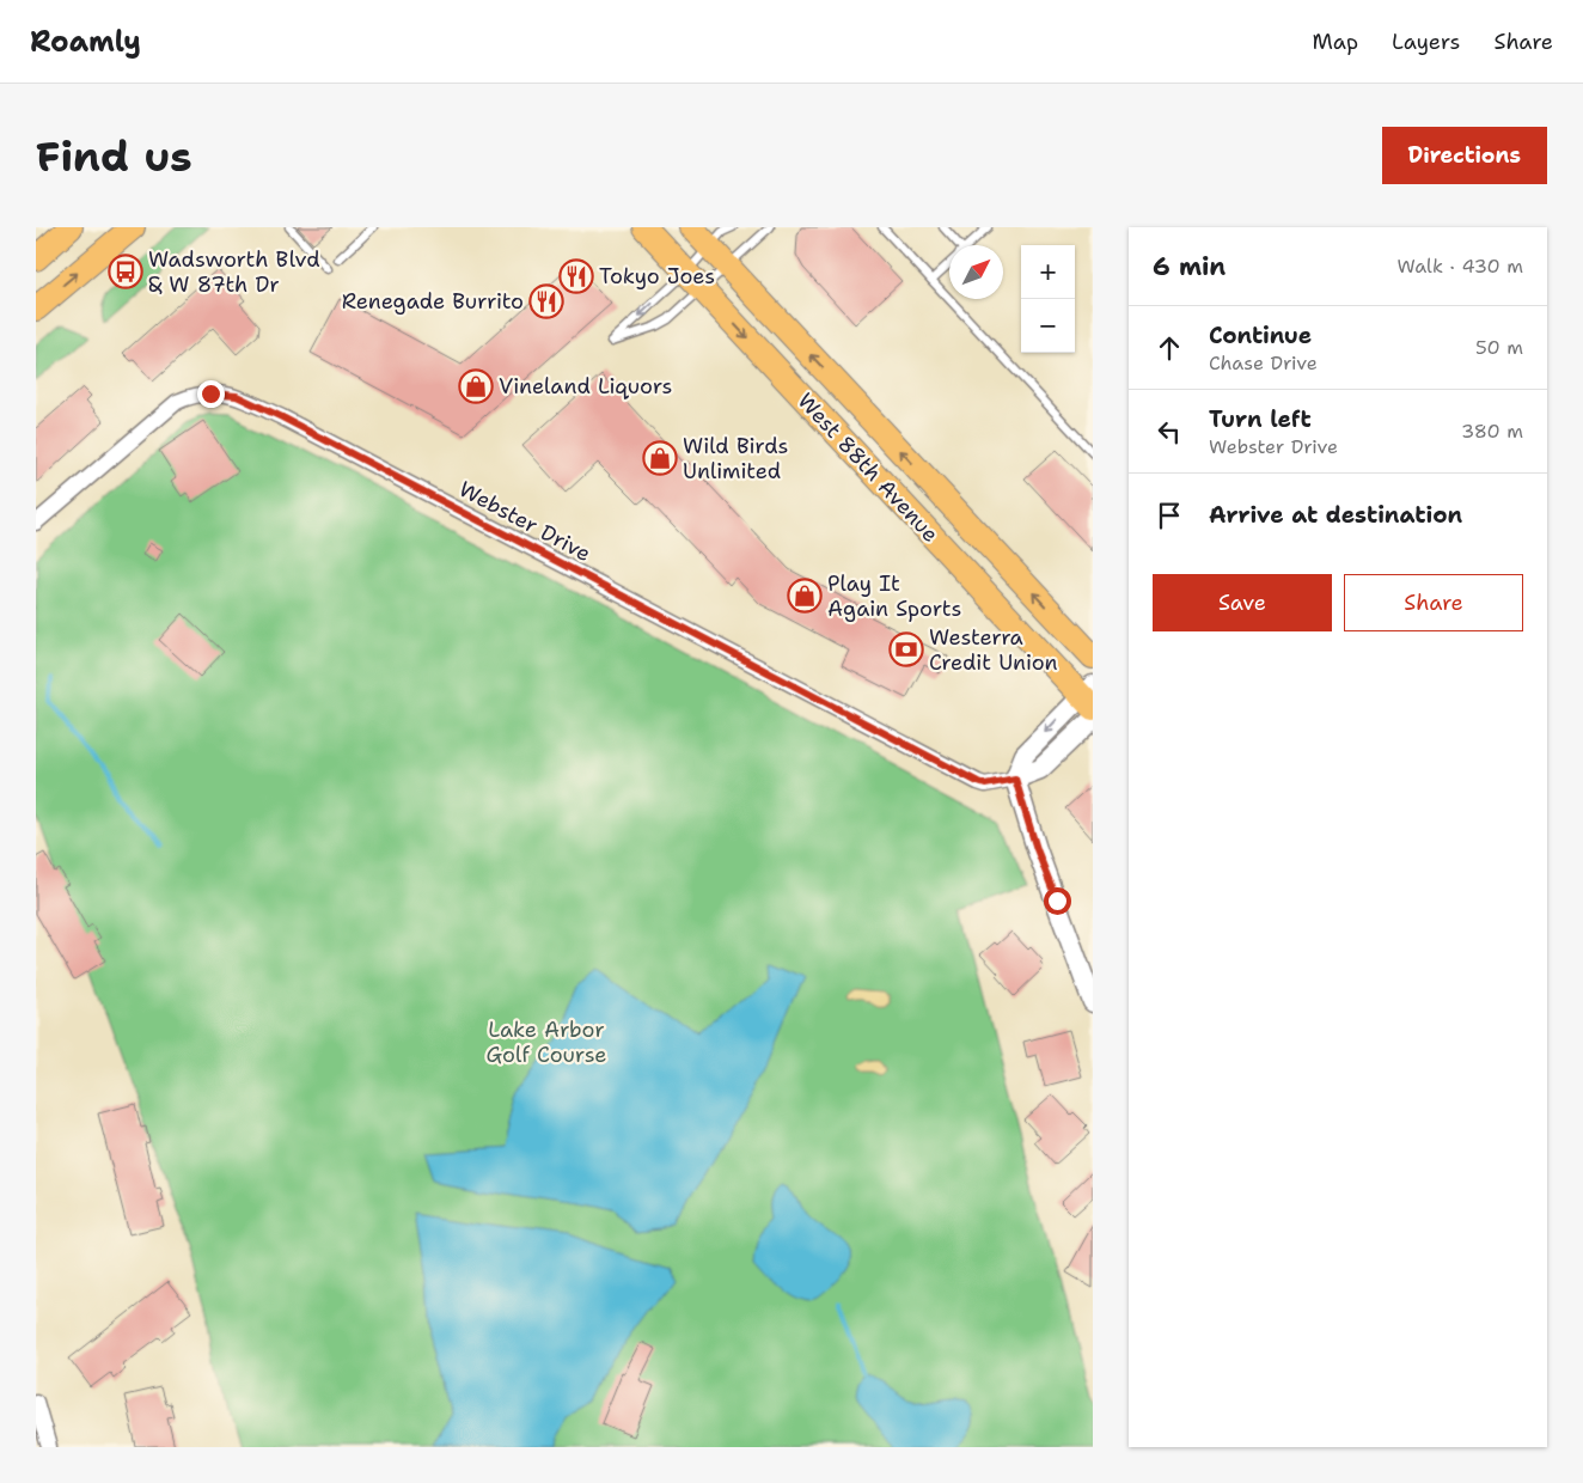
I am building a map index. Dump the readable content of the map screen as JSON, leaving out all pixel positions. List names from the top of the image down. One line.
{"streets":{"main road":["West 88th Avenue"],"street":["Webster Drive"]},"parks":["Lake Arbor Golf Course"],"places":{"bus stop":["Wadsworth Blvd & W 87th Dr"],"restaurant":["Tokyo Joes","Renegade Burrito"],"shop":["Vineland Liquors","Wild Birds Unlimited","Play It Again Sports"],"bank":["Westerra Credit Union"]},"north":"top right","page":{"header":"Roamly","nav":["Map","Layers","Share"],"buttons":["Directions",["Save","Share"]],"title":"Find us","heading":["6 min","Walk · 430 m"],"map_buttons":["+","−"],"list":[["Continue","Chase Drive","50 m"],["Turn left","Webster Drive","380 m"],"Arrive at destination"]}}
